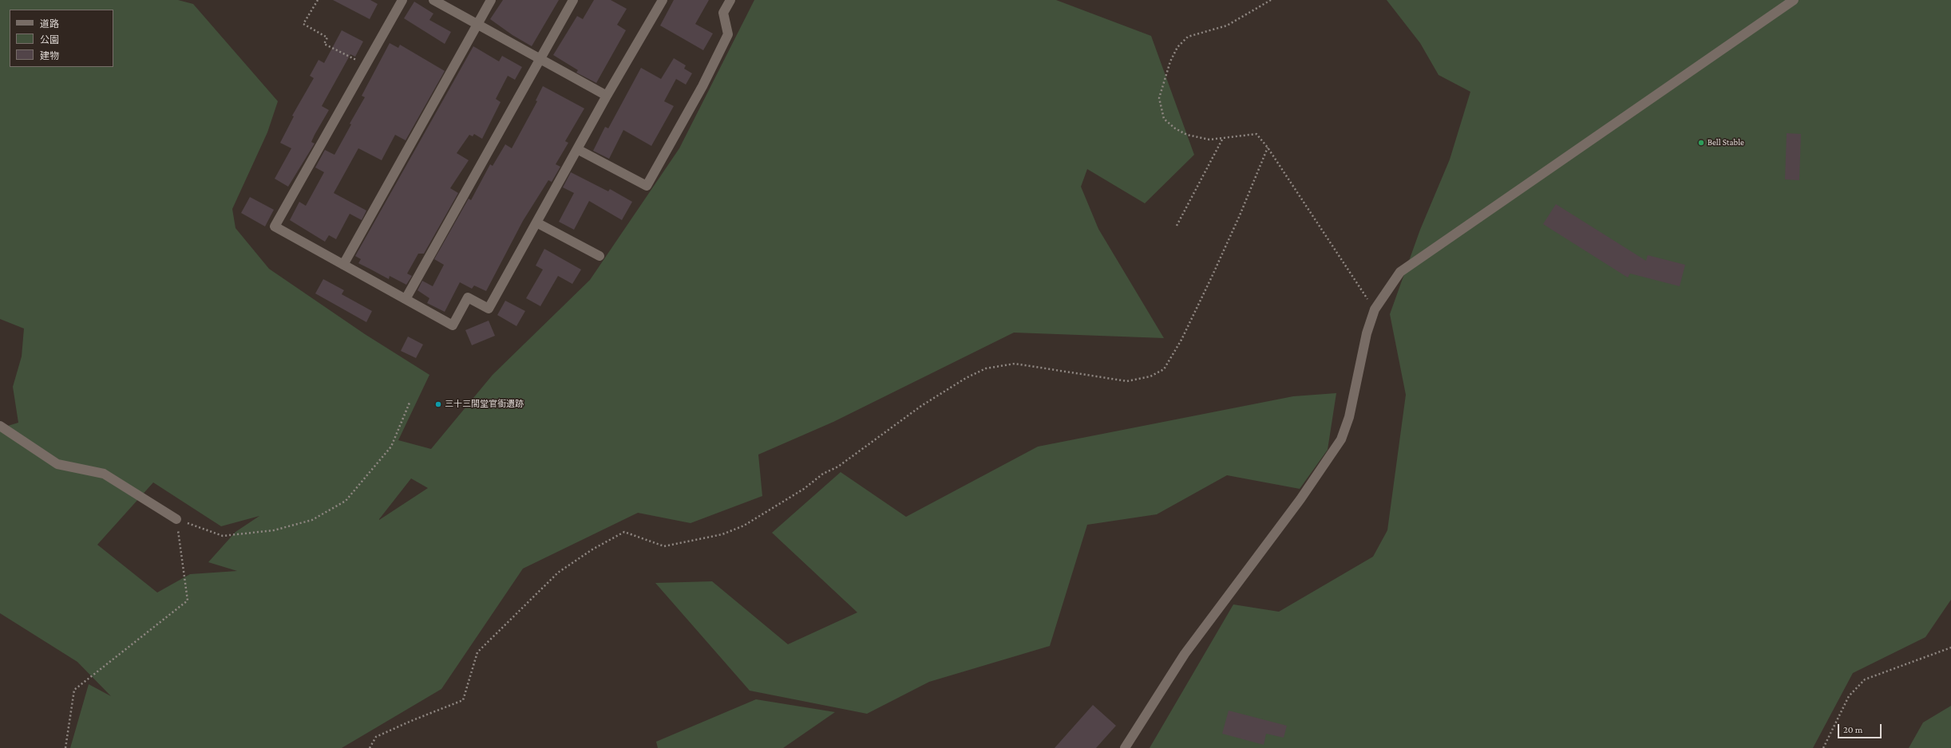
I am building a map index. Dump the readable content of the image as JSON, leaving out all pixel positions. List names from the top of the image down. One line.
{"places":["Bell Stable","三十三間堂官衙遺跡"],"legend":["道路","公園","建物"],"scale_bar":"20 m"}
